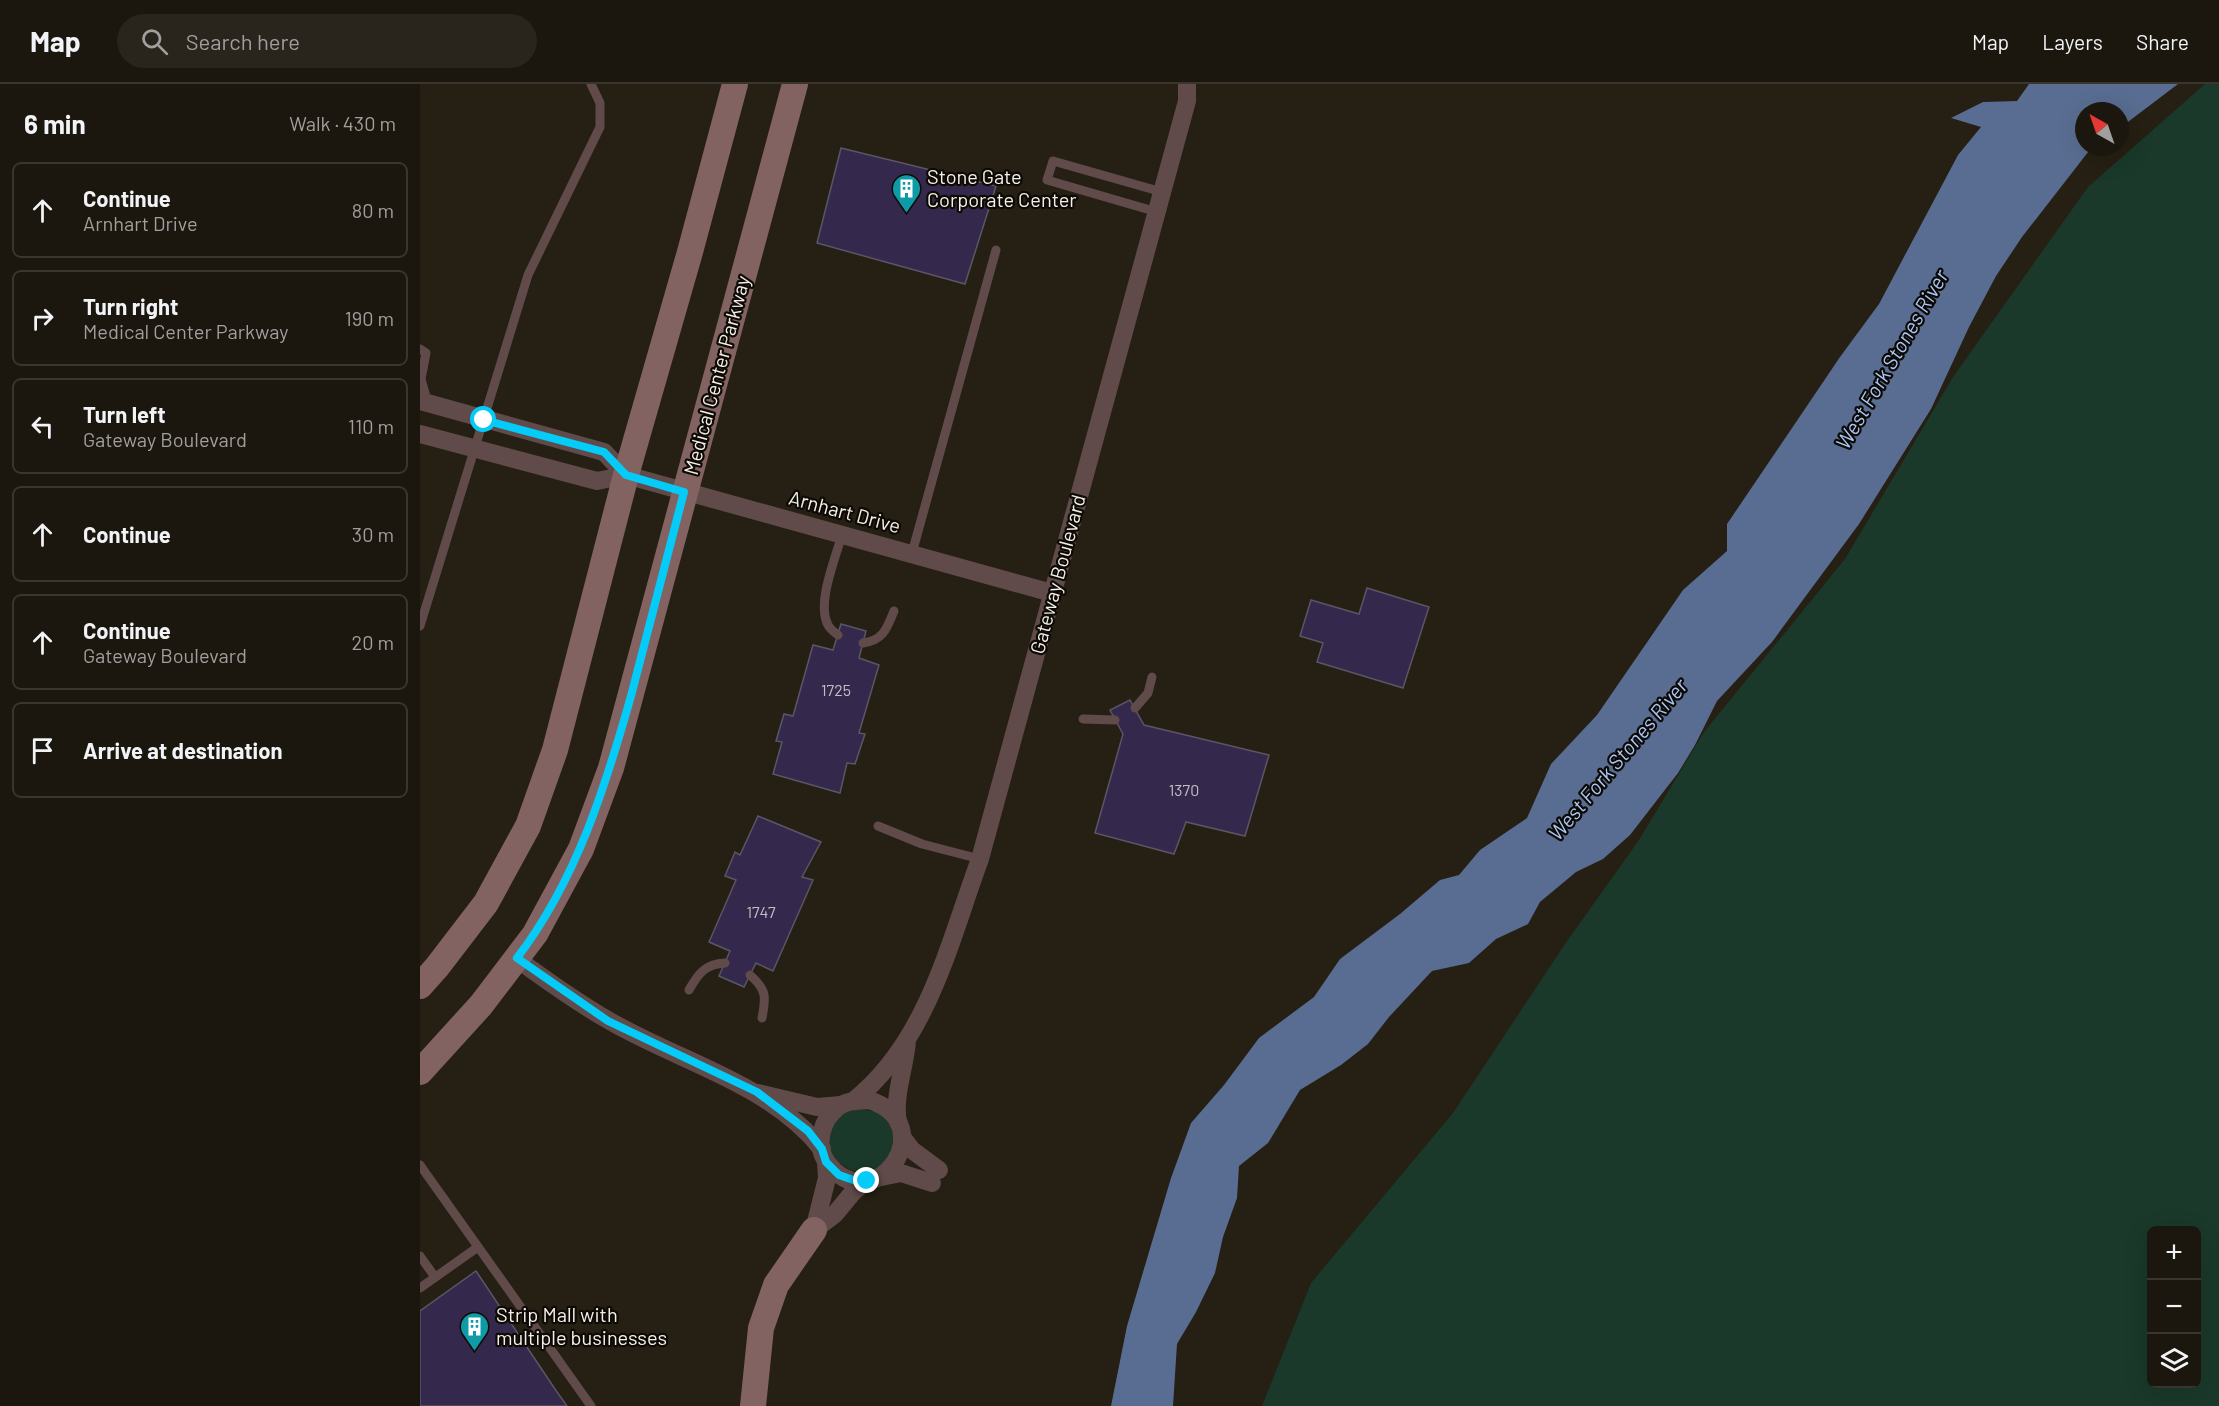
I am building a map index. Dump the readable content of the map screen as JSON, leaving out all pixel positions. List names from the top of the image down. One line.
{"streets":{"main road":["Medical Center Parkway"],"street":["Arnhart Drive","Gateway Boulevard"]},"crossings":[["Medical Center Parkway","Arnhart Drive"],["Arnhart Drive","Gateway Boulevard"]],"water":["West Fork Stones River"],"places":{"building":["Stone Gate Corporate Center","Strip Mall with multiple businesses"]},"house_numbers":["1725","1370","1747"],"north":"top left","page":{"header":"Map","search":"Search here","nav":["Map","Layers","Share"],"heading":["6 min","Walk · 430 m"],"list":[["Continue","Arnhart Drive","80 m"],["Turn right","Medical Center Parkway","190 m"],["Turn left","Gateway Boulevard","110 m"],["Continue","30 m"],["Continue","Gateway Boulevard","20 m"],"Arrive at destination"],"map_buttons":["+","−"]}}
